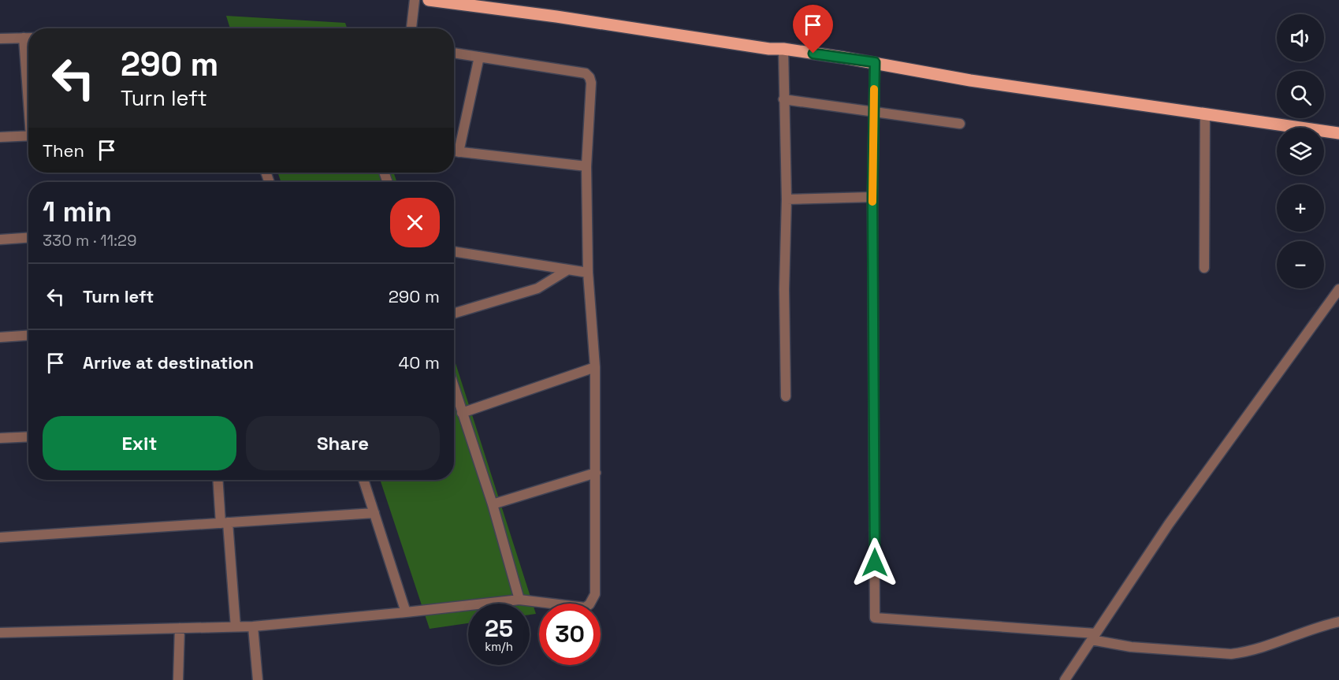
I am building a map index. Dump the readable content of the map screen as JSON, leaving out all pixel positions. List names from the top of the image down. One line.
{"page":{"map_buttons":["+","−"],"turn":["290 m","Turn left"],"then":"Then","heading":["1 min","330 m · 11:29"],"list":[{"name":"Turn left","value":"290 m"},{"name":"Arrive at destination","value":"40 m"}],"buttons":["Exit","Share"],"speed":"25 km/h","limit":"30"}}
